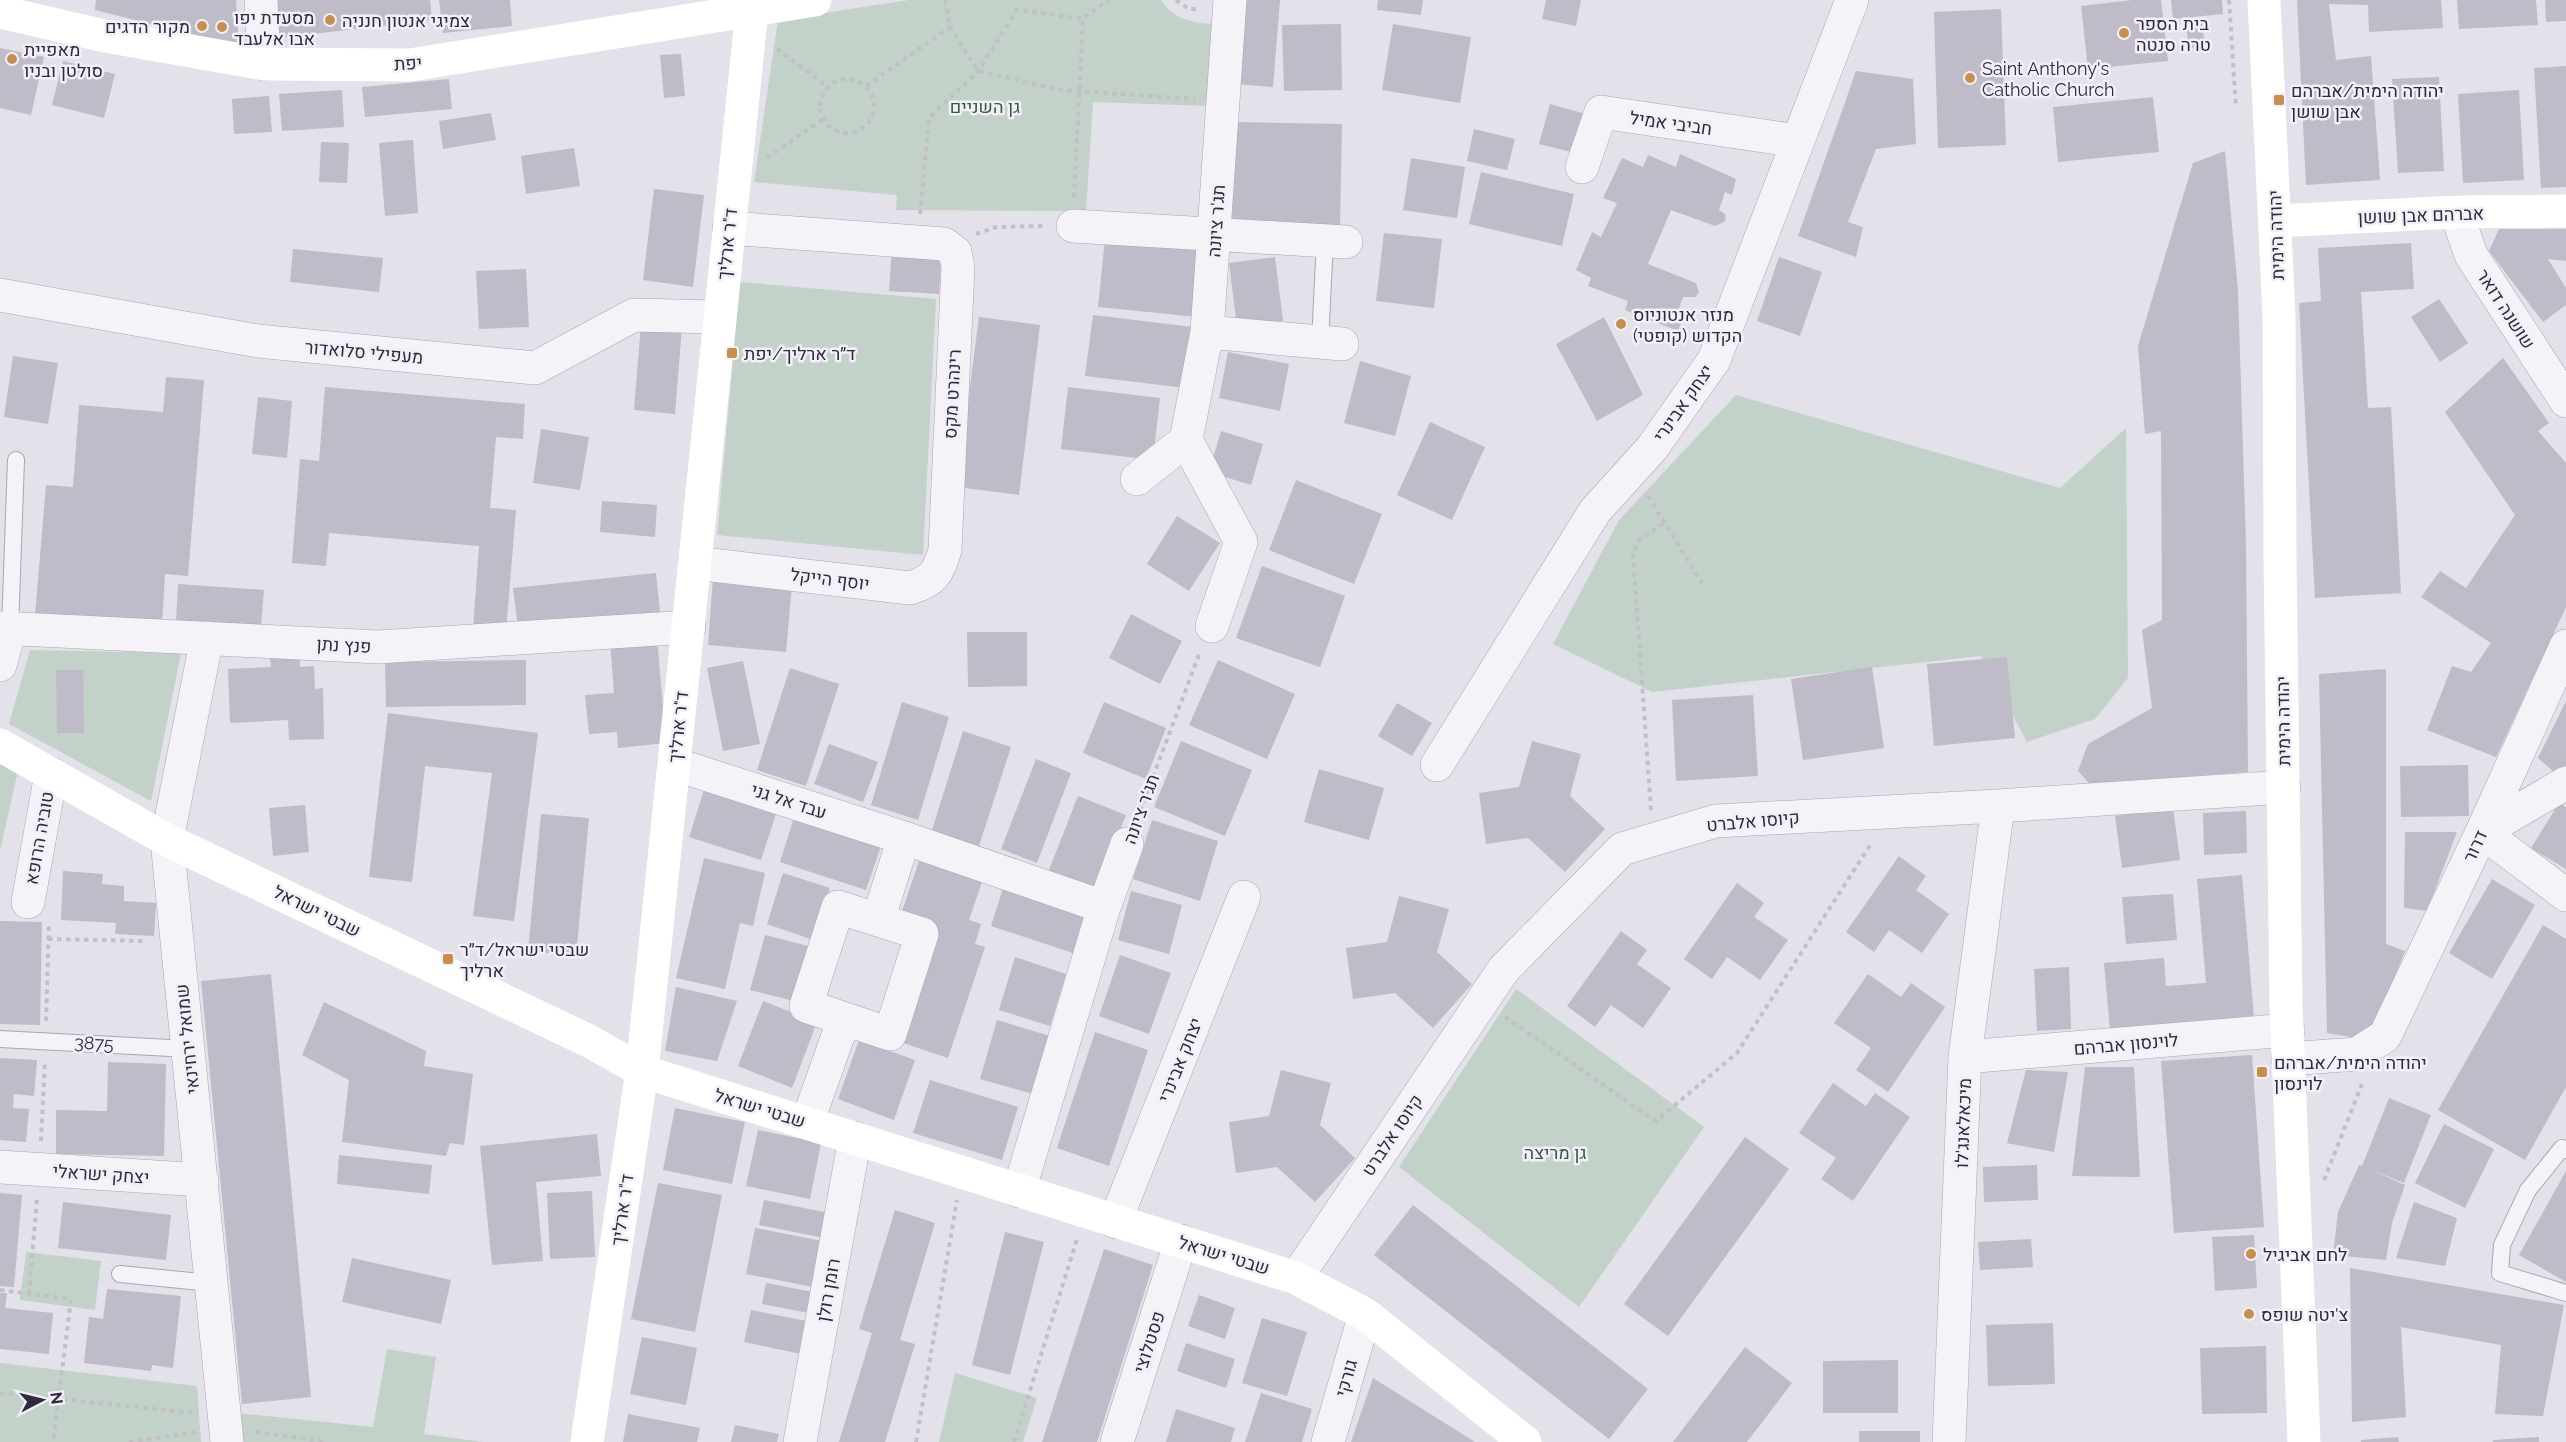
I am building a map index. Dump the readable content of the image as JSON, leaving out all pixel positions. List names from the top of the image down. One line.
{"streets":{"street":["יפת","חביבי אמיל","אברהם אבן שושן","תג'ר ציונה","יהודה הימית","ד\"ר ארליך","שושנה דואר","מעפילי סלואדור","רינהרט מקס","יצחק אבינרי","יוסף הייקל","פנץ נתן","עבד אל גני","קיוסו אלברט","טוביה הרופא","דרור","שבטי ישראל","שמואל ירחינאי","לוינסון אברהם","מיכאלאנג'לו","יצחק ישראלי","רומן רולן","פסטלוצי","גורקי"],"lane":["3875"]},"crossings":[["יפת","ד\"ר ארליך"],["חביבי אמיל","יצחק אבינרי"],["אברהם אבן שושן","יהודה הימית"],["אברהם אבן שושן","שושנה דואר"],["תג'ר ציונה","עבד אל גני"],["תג'ר ציונה","שבטי ישראל"],["יהודה הימית","קיוסו אלברט"],["יהודה הימית","לוינסון אברהם"],["ד\"ר ארליך","מעפילי סלואדור"],["ד\"ר ארליך","יוסף הייקל"],["ד\"ר ארליך","פנץ נתן"],["ד\"ר ארליך","עבד אל גני"],["ד\"ר ארליך","שבטי ישראל"],["רינהרט מקס","יוסף הייקל"],["יצחק אבינרי","שבטי ישראל"],["פנץ נתן","שמואל ירחינאי"],["קיוסו אלברט","שבטי ישראל"],["קיוסו אלברט","מיכאלאנג'לו"],["טוביה הרופא","שבטי ישראל"],["שבטי ישראל","שמואל ירחינאי"],["שבטי ישראל","רומן רולן"],["שבטי ישראל","פסטלוצי"],["שבטי ישראל","גורקי"],["שמואל ירחינאי","3875"],["שמואל ירחינאי","יצחק ישראלי"],["לוינסון אברהם","מיכאלאנג'לו"]],"parks":["גן השניים","גן מריצה"],"places":{"other":["צמיגי אנטון חנניה","מקור הדגים","מסעדת יפו אבו אלעבד","בית הספר טרה סנטה","מאפיית סולטן ובניו","Saint Anthony's Catholic Church","מנזר אנטוניוס הקדוש (קופטי)","לחם אביגיל","צ'יטה שופס"],"transit":["יהודה הימית/אברהם אבן שושן","ד״ר ארליך/יפת","שבטי ישראל/ד״ר ארליך","יהודה הימית/אברהם לוינסון"]},"north":"right"}
